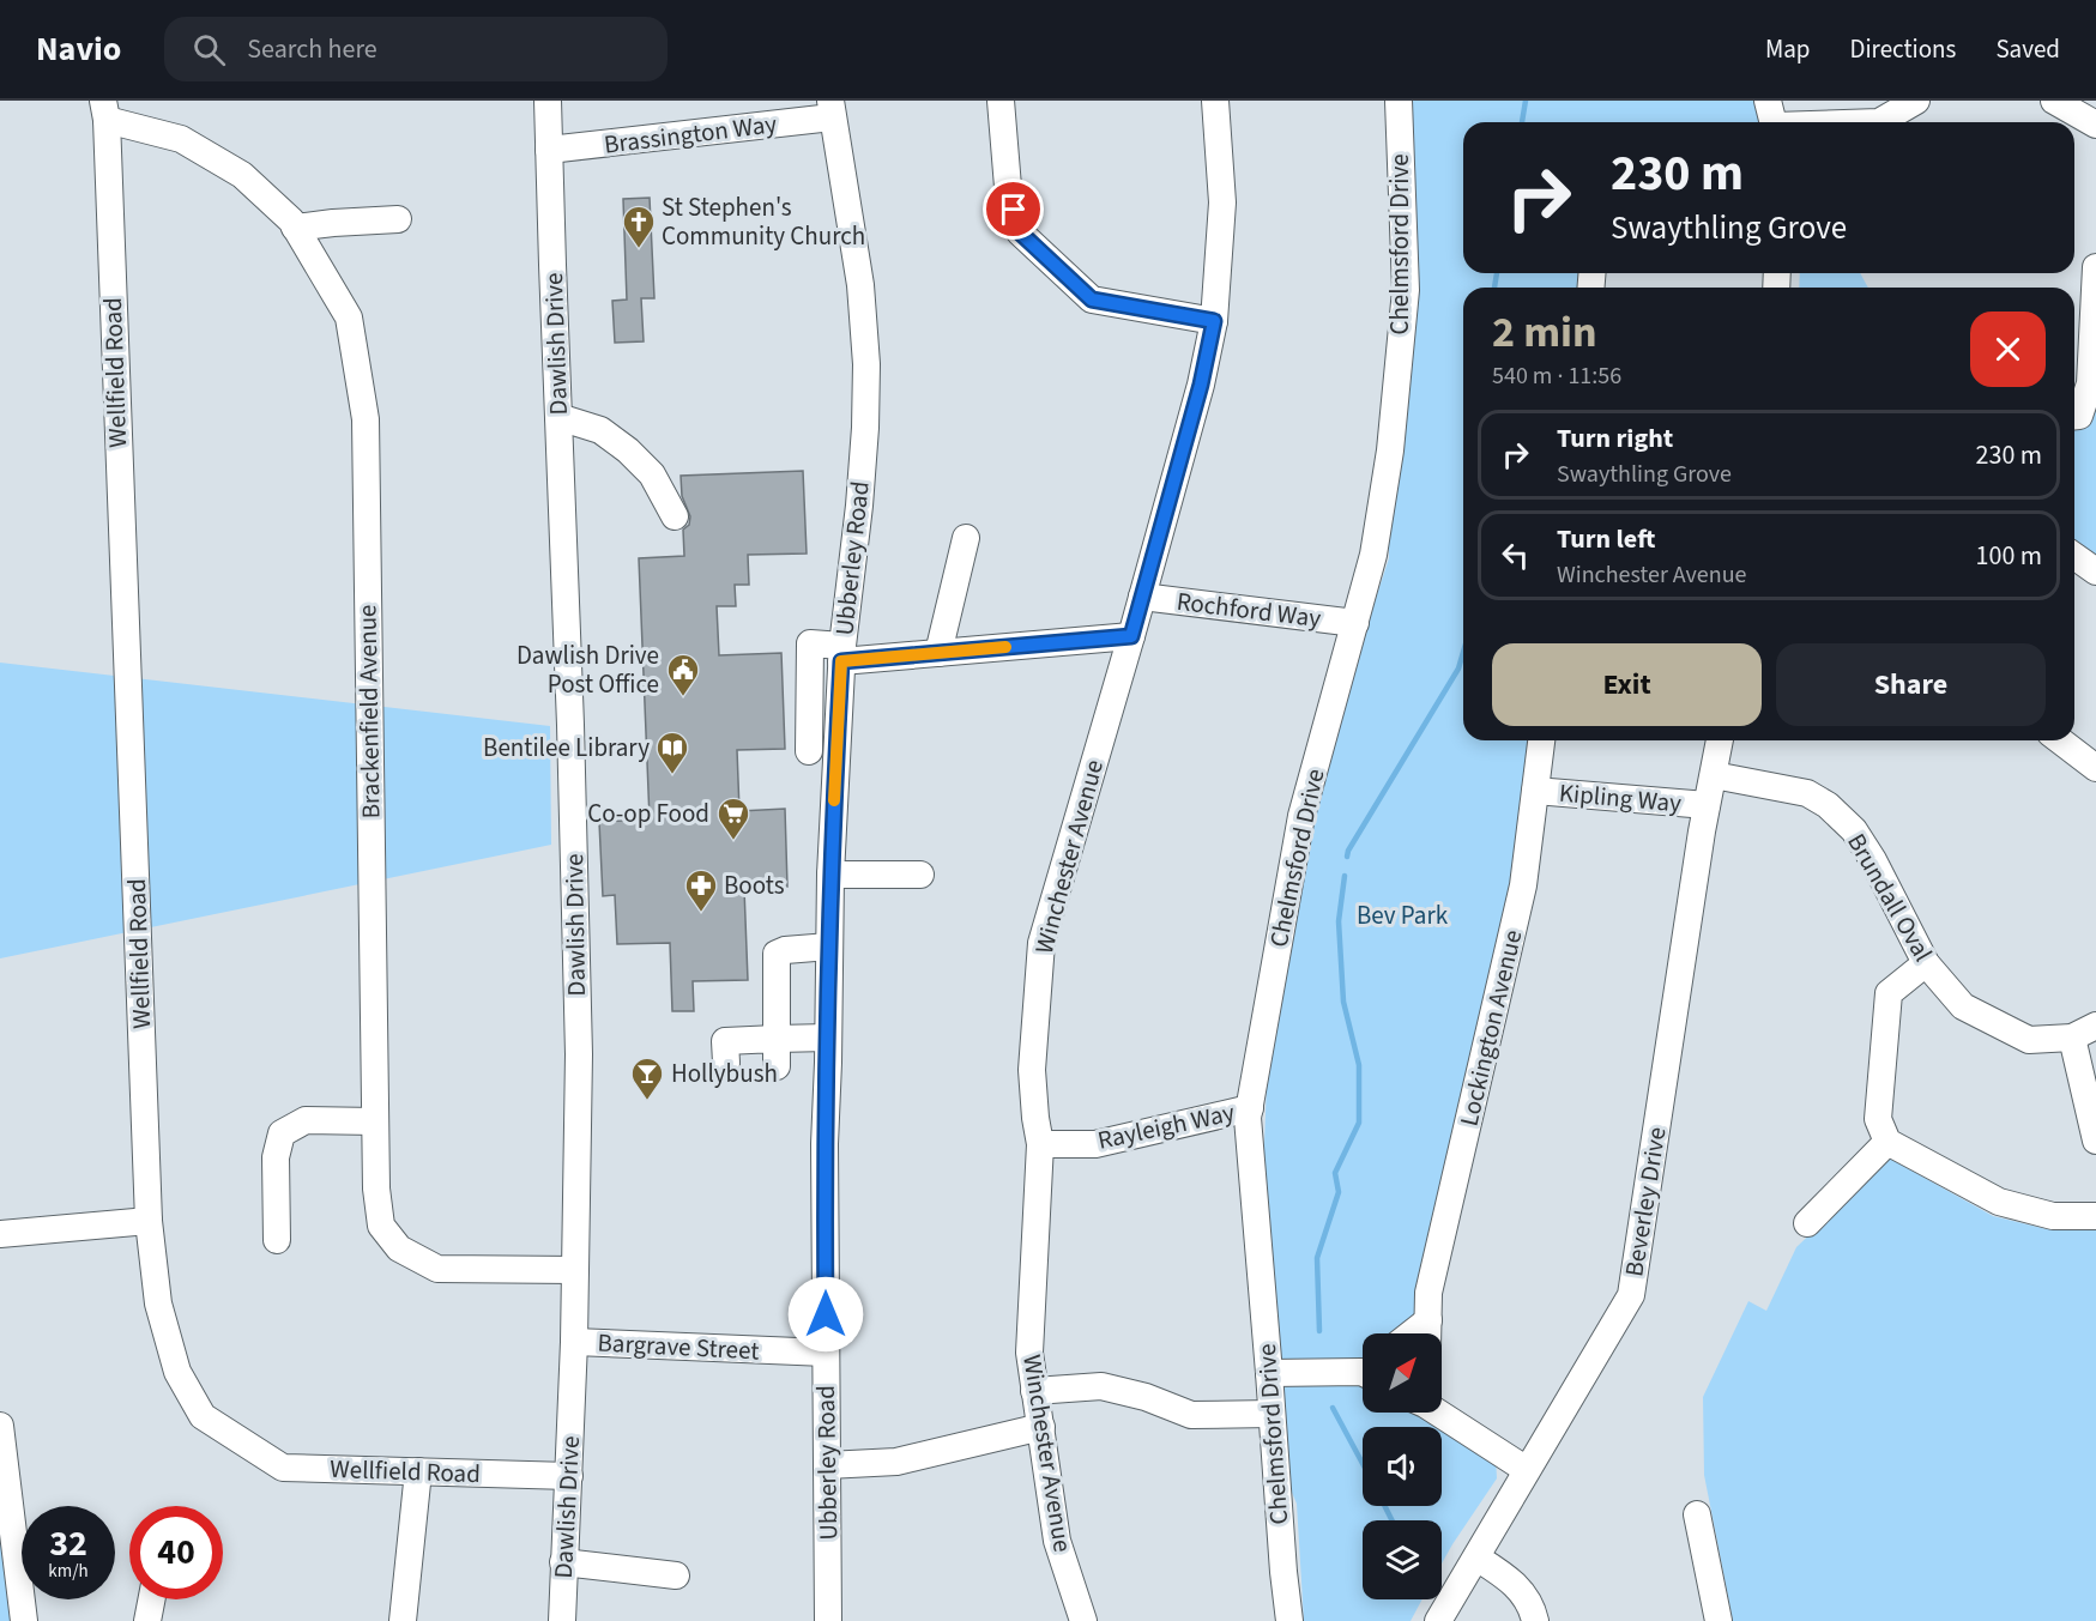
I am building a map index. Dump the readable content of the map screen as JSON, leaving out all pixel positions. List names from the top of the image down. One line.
{"streets":{"street":["Brassington Way","Chelmsford Drive","Dawlish Drive","Wellfield Road","Ubberley Road","Rochford Way","Brackenfield Avenue","Kipling Way","Winchester Avenue","Brundall Oval","Lockington Avenue","Rayleigh Way","Beverley Drive","Bargrave Street"]},"crossings":[["Brassington Way","Dawlish Drive"],["Brassington Way","Ubberley Road"],["Chelmsford Drive","Rochford Way"],["Chelmsford Drive","Rayleigh Way"],["Dawlish Drive","Wellfield Road"],["Dawlish Drive","Brackenfield Avenue"],["Dawlish Drive","Bargrave Street"],["Wellfield Road","Brackenfield Avenue"],["Ubberley Road","Bargrave Street"],["Rochford Way","Winchester Avenue"],["Kipling Way","Lockington Avenue"],["Kipling Way","Beverley Drive"],["Winchester Avenue","Rayleigh Way"],["Brundall Oval","Beverley Drive"]],"parks":["Bev Park"],"places":{"church":["St Stephen's Community Church"],"public building":["Dawlish Drive Post Office"],"library":["Bentilee Library"],"supermarket":["Co-op Food"],"pharmacy":["Boots"],"bar":["Hollybush"]},"north":"top right","page":{"header":"Navio","search":"Search here","nav":["Map","Directions","Saved"],"turn":["230 m","Swaythling Grove"],"heading":["2 min","540 m · 11:56"],"list":[{"name":"Turn right","note":"Swaythling Grove","value":"230 m"},{"name":"Turn left","note":"Winchester Avenue","value":"100 m"}],"buttons":["Exit","Share"],"speed":"32 km/h","limit":"40"}}
